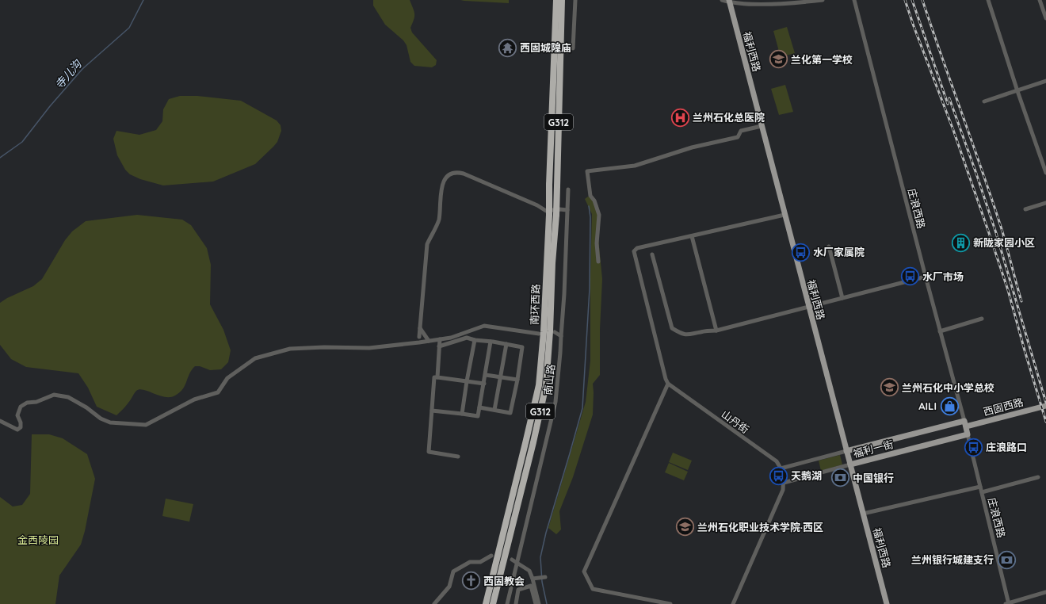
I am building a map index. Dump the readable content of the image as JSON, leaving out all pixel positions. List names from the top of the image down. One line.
{"streets":{"highway":["G312","南环西路"],"main road":["福利西路","西固西路","福利一街"],"street":["庄浪西路","南山路","山丹街"]},"crossings":[["福利西路","福利一街"],["庄浪西路","福利一街"],["山丹街","福利一街"]],"water":["寺儿沟"],"parks":["金西陵园"],"places":{"temple":["西固城隍庙"],"school or university":["兰化第一学校","兰州石化中小学总校","兰州石化职业技术学院·西区"],"hospital":["兰州石化总医院"],"building":["新陇家园小区"],"bus stop":["水厂家属院","水厂市场","庄浪路口","天鹅湖"],"shop":["AILI"],"bank":["中国银行","兰州银行城建支行"],"church":["西固教会"]}}
